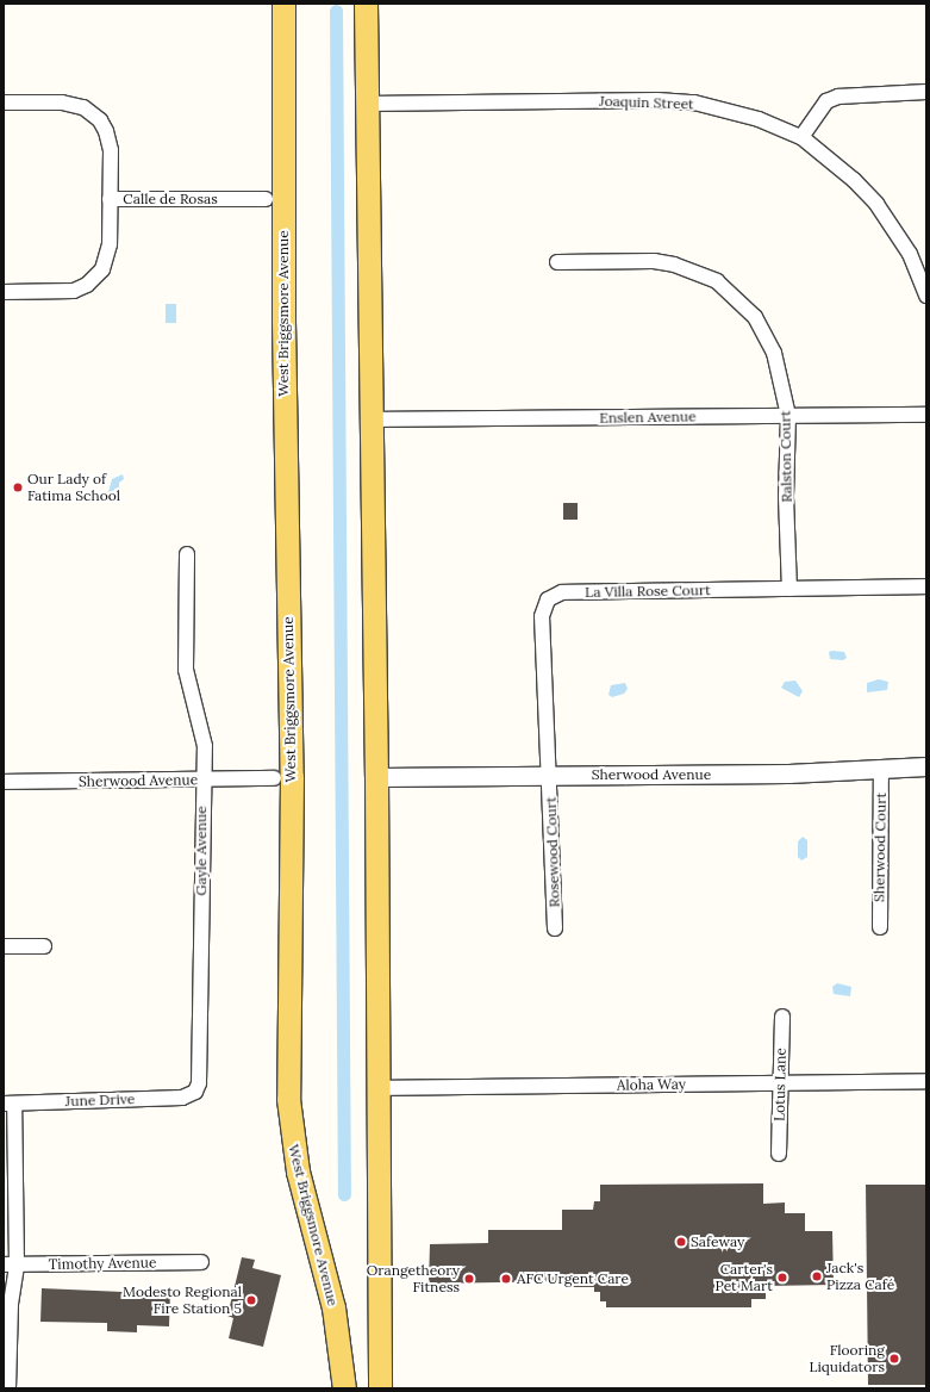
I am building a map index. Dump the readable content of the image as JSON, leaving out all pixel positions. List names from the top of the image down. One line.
{"streets":{"main road":["West Briggsmore Avenue"],"street":["Joaquin Street","Calle de Rosas","Enslen Avenue","Ralston Court","La Villa Rose Court","Sherwood Avenue","Sherwood Court","Gayle Avenue","Rosewood Court","Aloha Way","Lotus Lane","June Drive","Timothy Avenue"]},"crossings":[["Enslen Avenue","Ralston Court"],["Ralston Court","La Villa Rose Court"],["La Villa Rose Court","Sherwood Avenue"],["La Villa Rose Court","Rosewood Court"],["Sherwood Avenue","Sherwood Court"],["Sherwood Avenue","Gayle Avenue"],["Sherwood Avenue","Rosewood Court"],["Gayle Avenue","June Drive"],["Aloha Way","Lotus Lane"]],"places":["Our Lady of Fatima School","Safeway","Jack's Pizza Café","Carter's Pet Mart","Orangetheory Fitness","AFC Urgent Care","Modesto Regional Fire Station 5","Flooring Liquidators"]}
